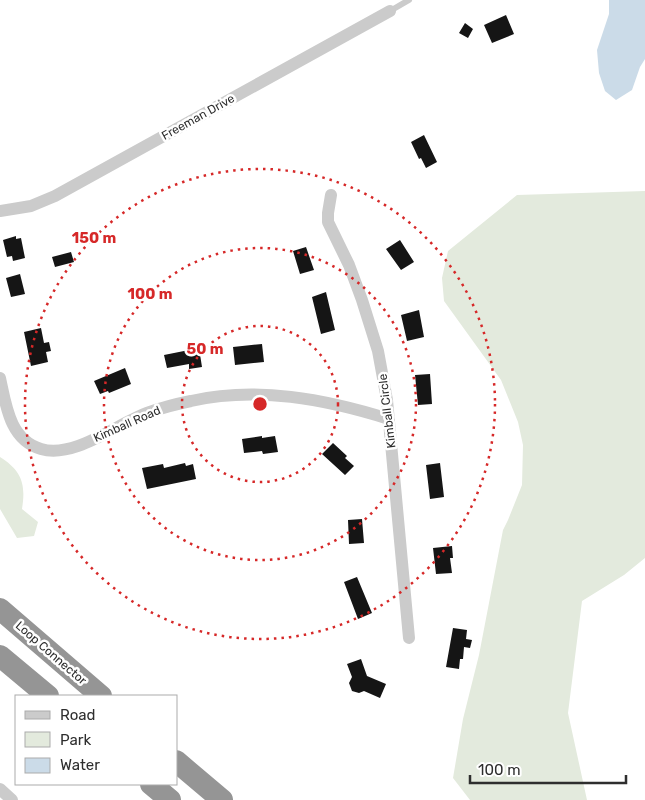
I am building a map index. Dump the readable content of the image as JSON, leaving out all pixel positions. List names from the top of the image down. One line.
{"streets":{"highway":["Loop Connector"],"street":["Freeman Drive","Kimball Circle","Kimball Road"]},"crossings":[["Kimball Circle","Kimball Road"]],"legend":["Road","Park","Water"],"scale_bar":"100 m","rings":["150 m","100 m","50 m"]}
